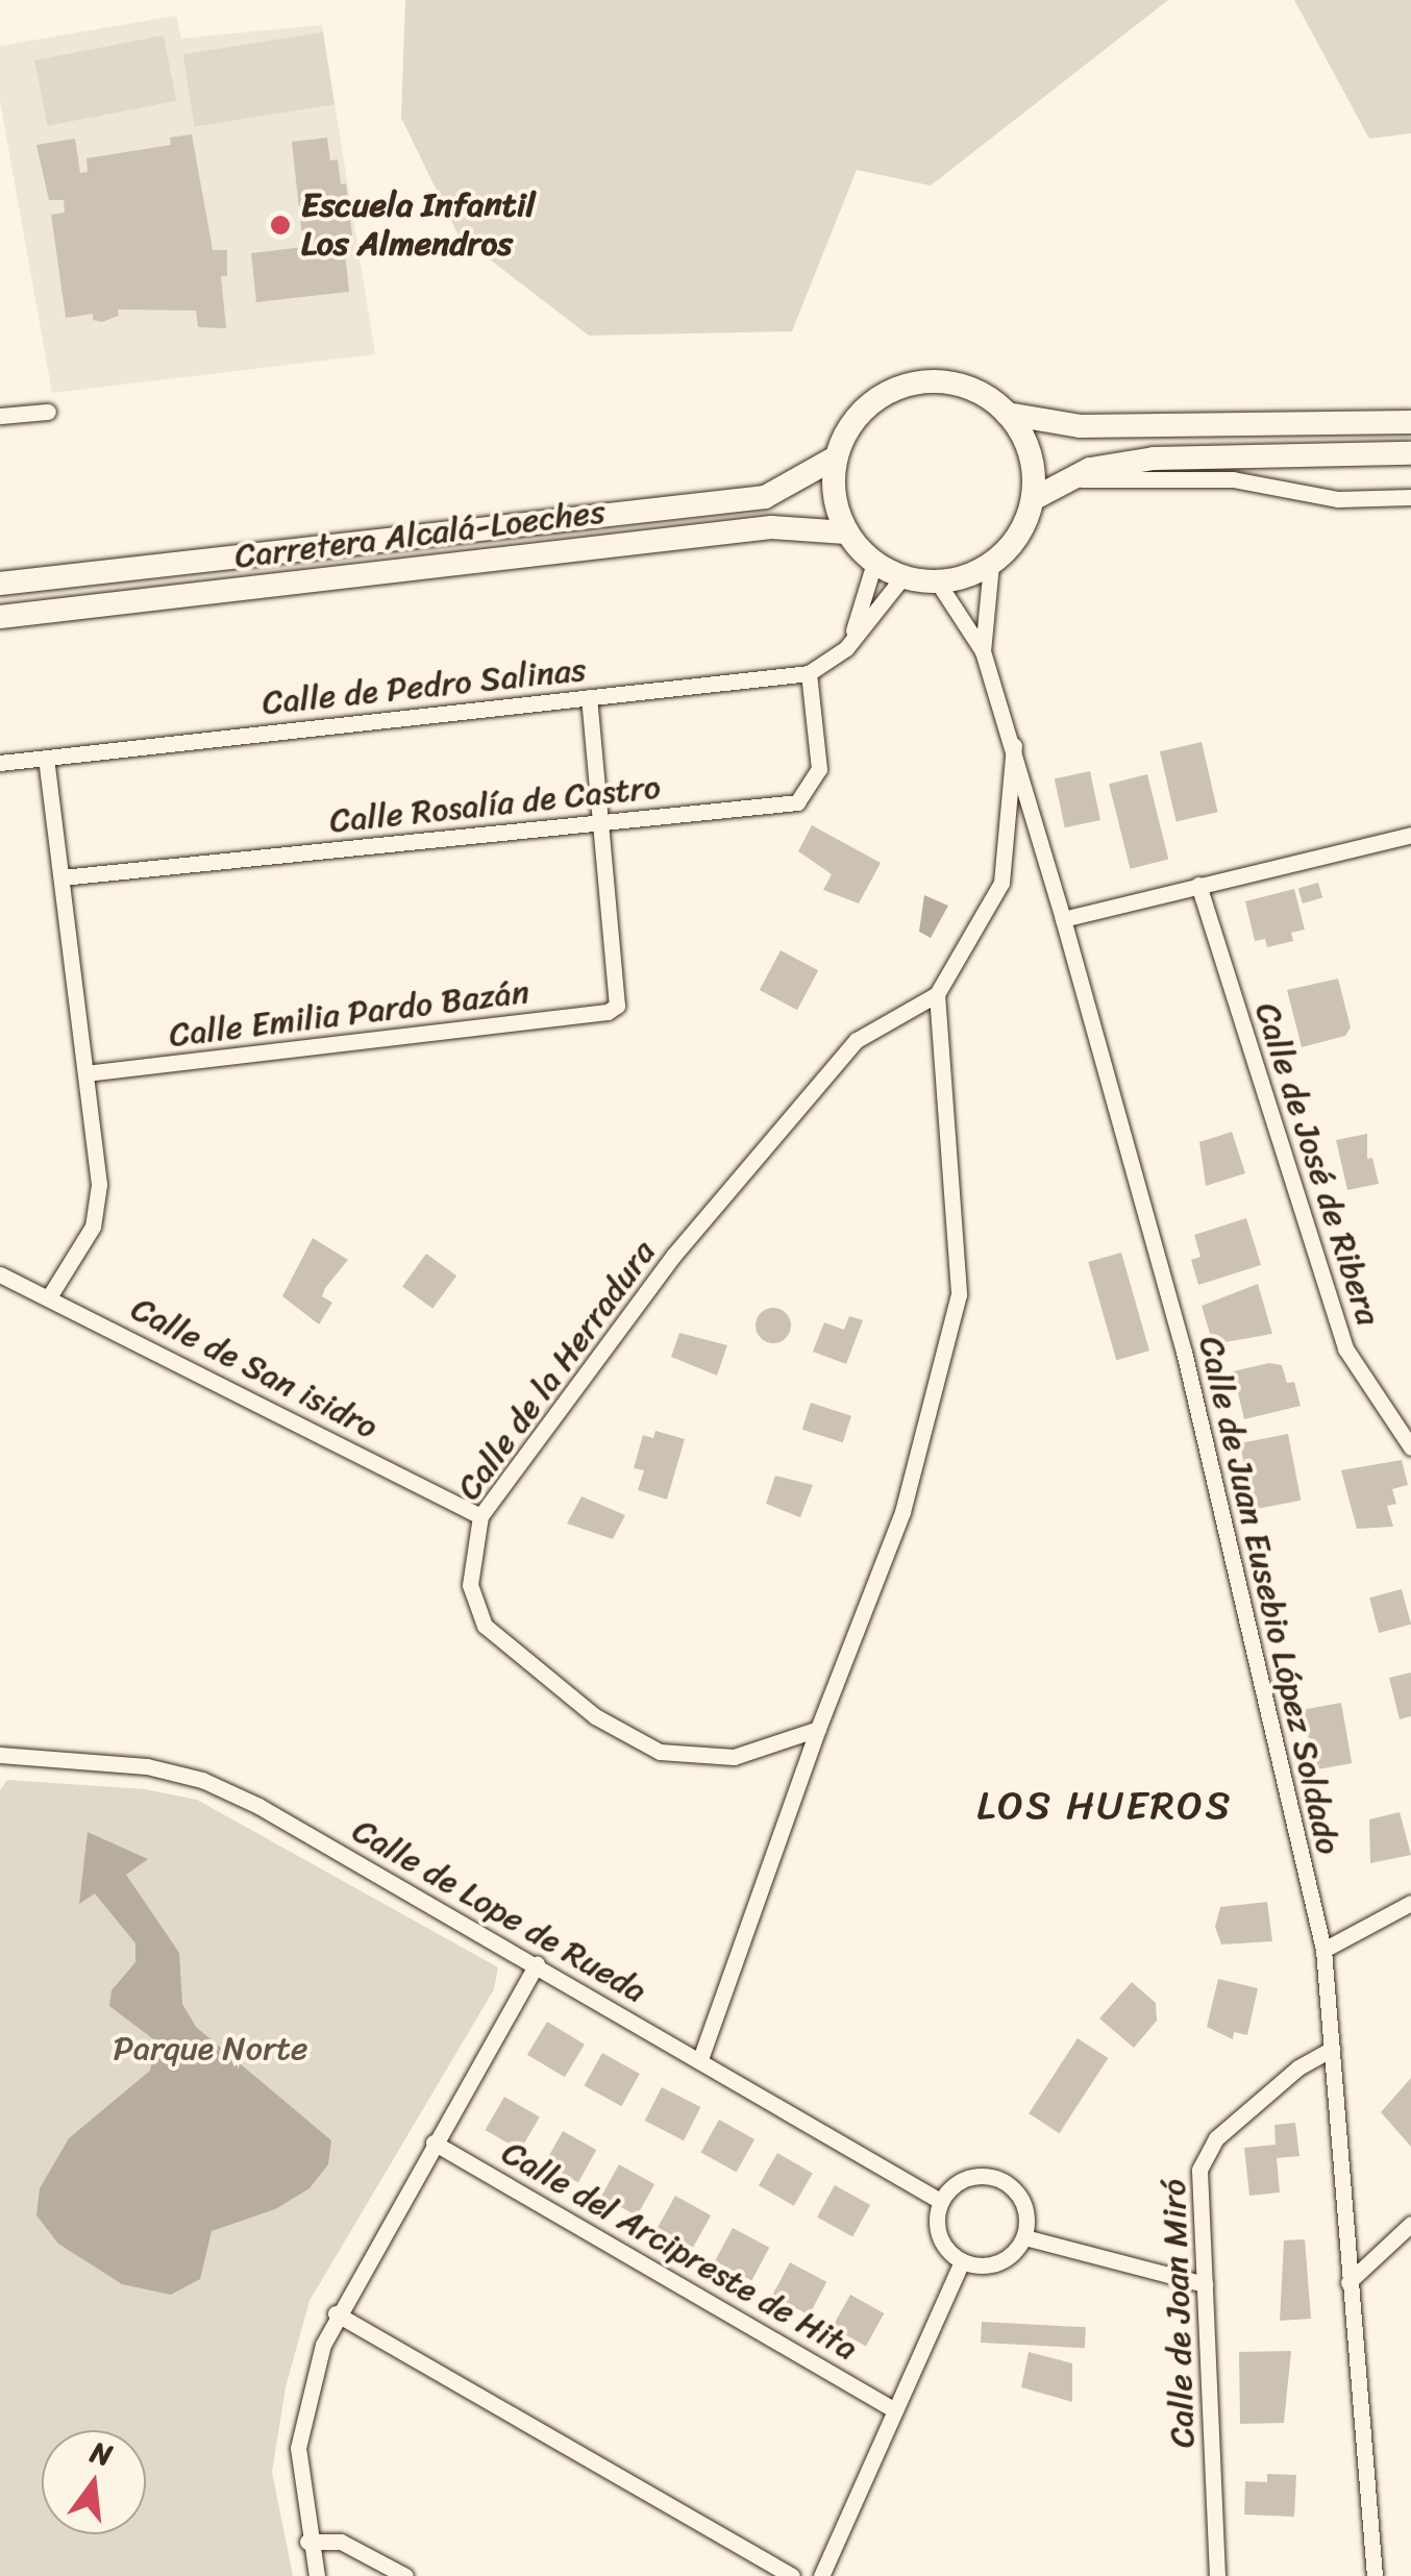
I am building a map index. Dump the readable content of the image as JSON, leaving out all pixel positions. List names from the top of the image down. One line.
{"streets":{"main road":["Carretera Alcalá-Loeches"],"street":["Calle de Pedro Salinas","Calle Rosalía de Castro","Calle Emilia Pardo Bazán","Calle de José de Ribera","Calle de San isidro","Calle de la Herradura","Calle de Juan Eusebio López Soldado","Calle de Lope de Rueda","Calle del Arcipreste de Hita","Calle de Joan Miró"]},"crossings":[["Carretera Alcalá-Loeches","Calle de Pedro Salinas"],["Carretera Alcalá-Loeches","Calle de Juan Eusebio López Soldado"],["Calle de Pedro Salinas","Calle Rosalía de Castro"],["Calle de Pedro Salinas","Calle de Juan Eusebio López Soldado"],["Calle Rosalía de Castro","Calle Emilia Pardo Bazán"],["Calle de San isidro","Calle de la Herradura"],["Calle de la Herradura","Calle de Juan Eusebio López Soldado"],["Calle de Juan Eusebio López Soldado","Calle de Joan Miró"]],"districts":["LOS HUEROS"],"parks":["Parque Norte"],"places":["Escuela Infantil Los Almendros"],"north":"top"}
